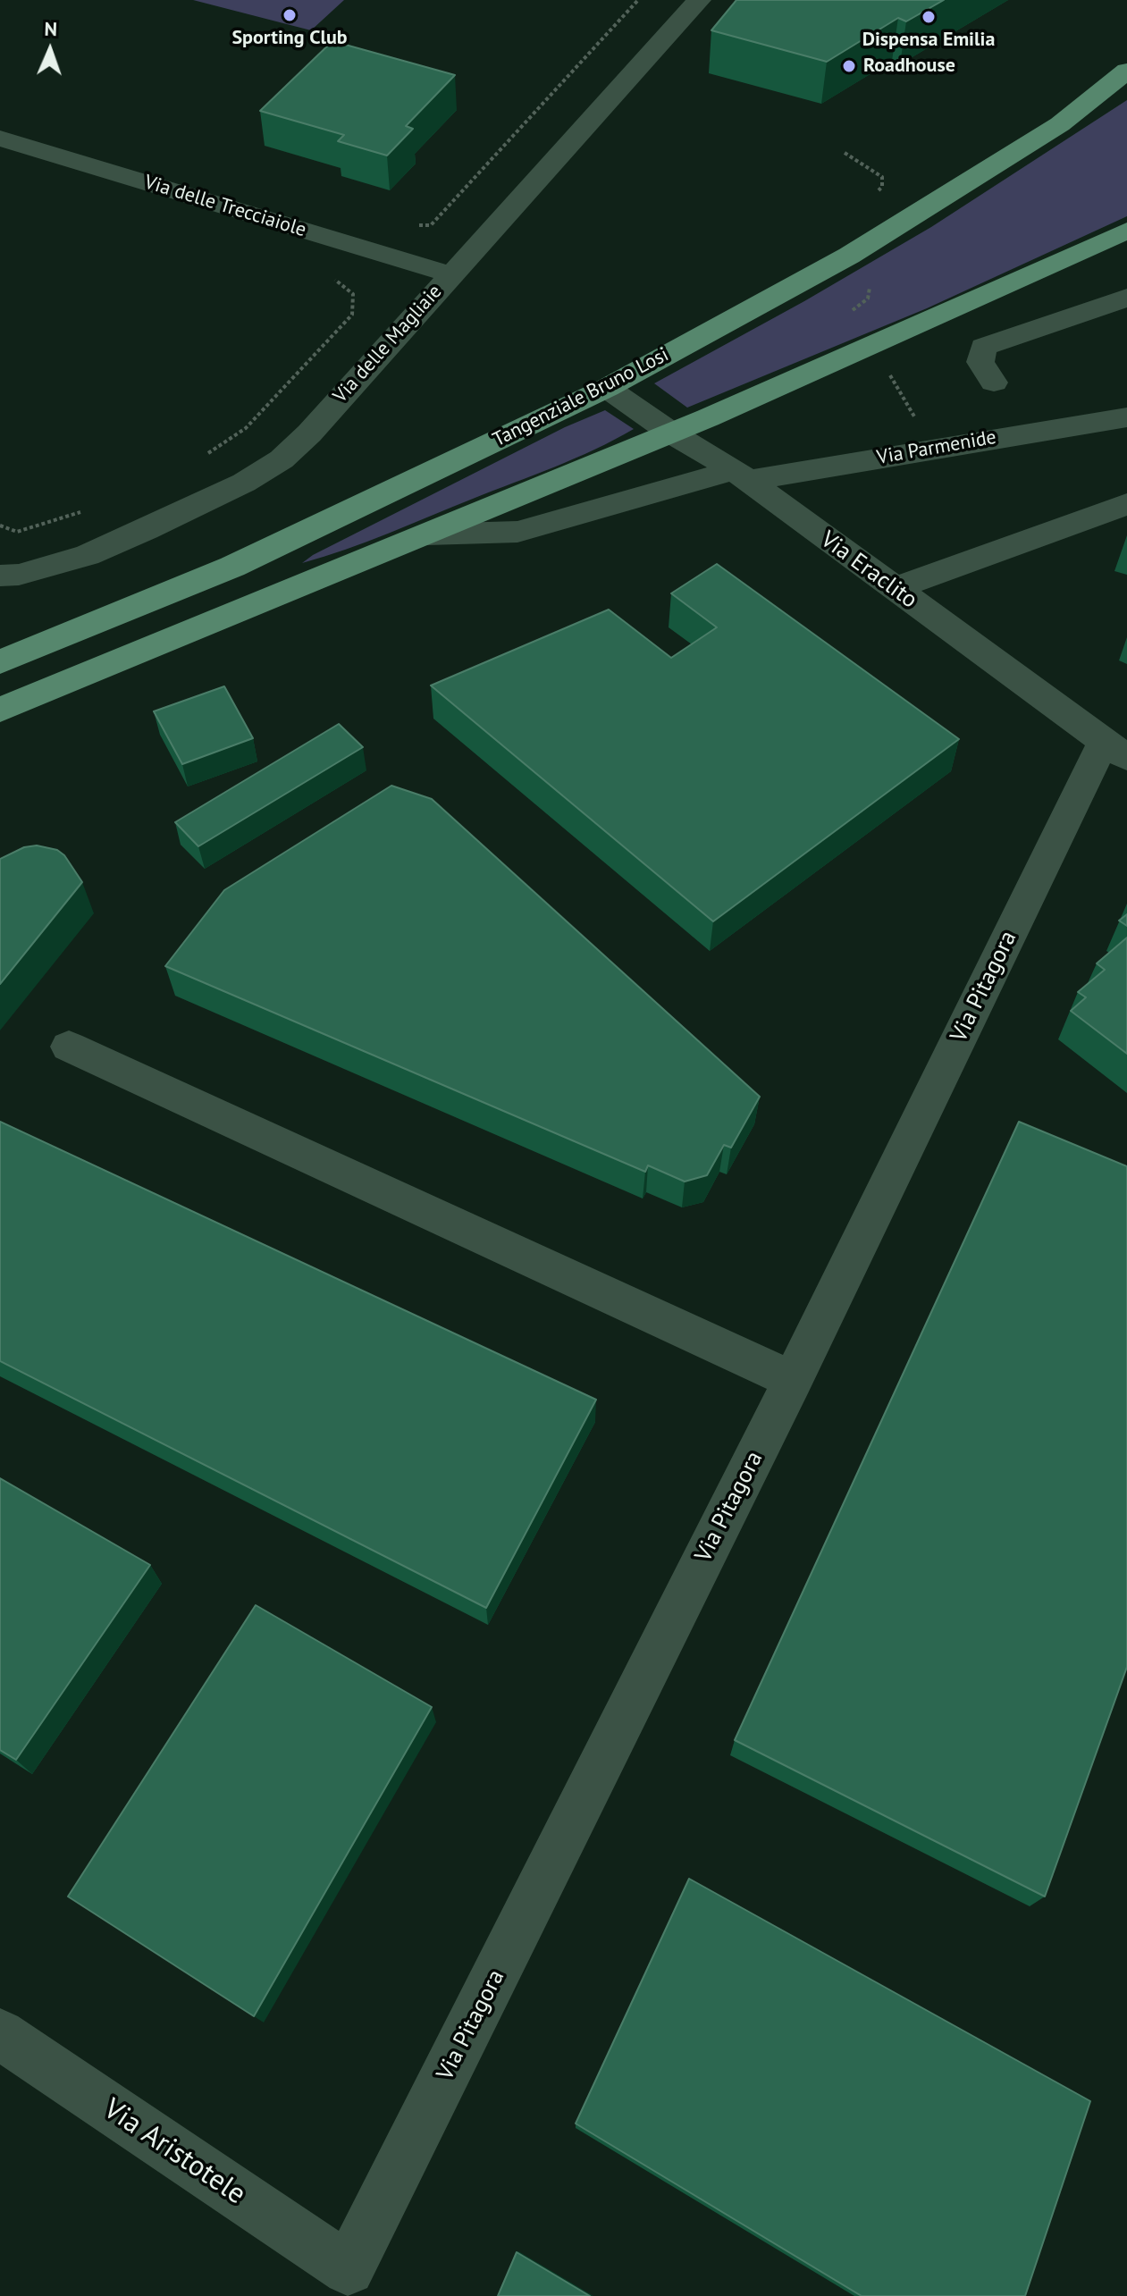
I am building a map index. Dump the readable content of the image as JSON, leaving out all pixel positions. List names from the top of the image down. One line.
{"streets":{"main road":["Tangenziale Bruno Losi"],"street":["Via delle Trecciaiole","Via delle Magliaie","Via Parmenide","Via Eraclito","Via Pitagora","Via Aristotele"]},"crossings":[["Via delle Trecciaiole","Via delle Magliaie"],["Tangenziale Bruno Losi","Via Eraclito"],["Via Parmenide","Via Eraclito"],["Via Eraclito","Via Pitagora"],["Via Pitagora","Via Aristotele"]],"places":["Sporting Club","Dispensa Emilia","Roadhouse"],"north":"top"}
